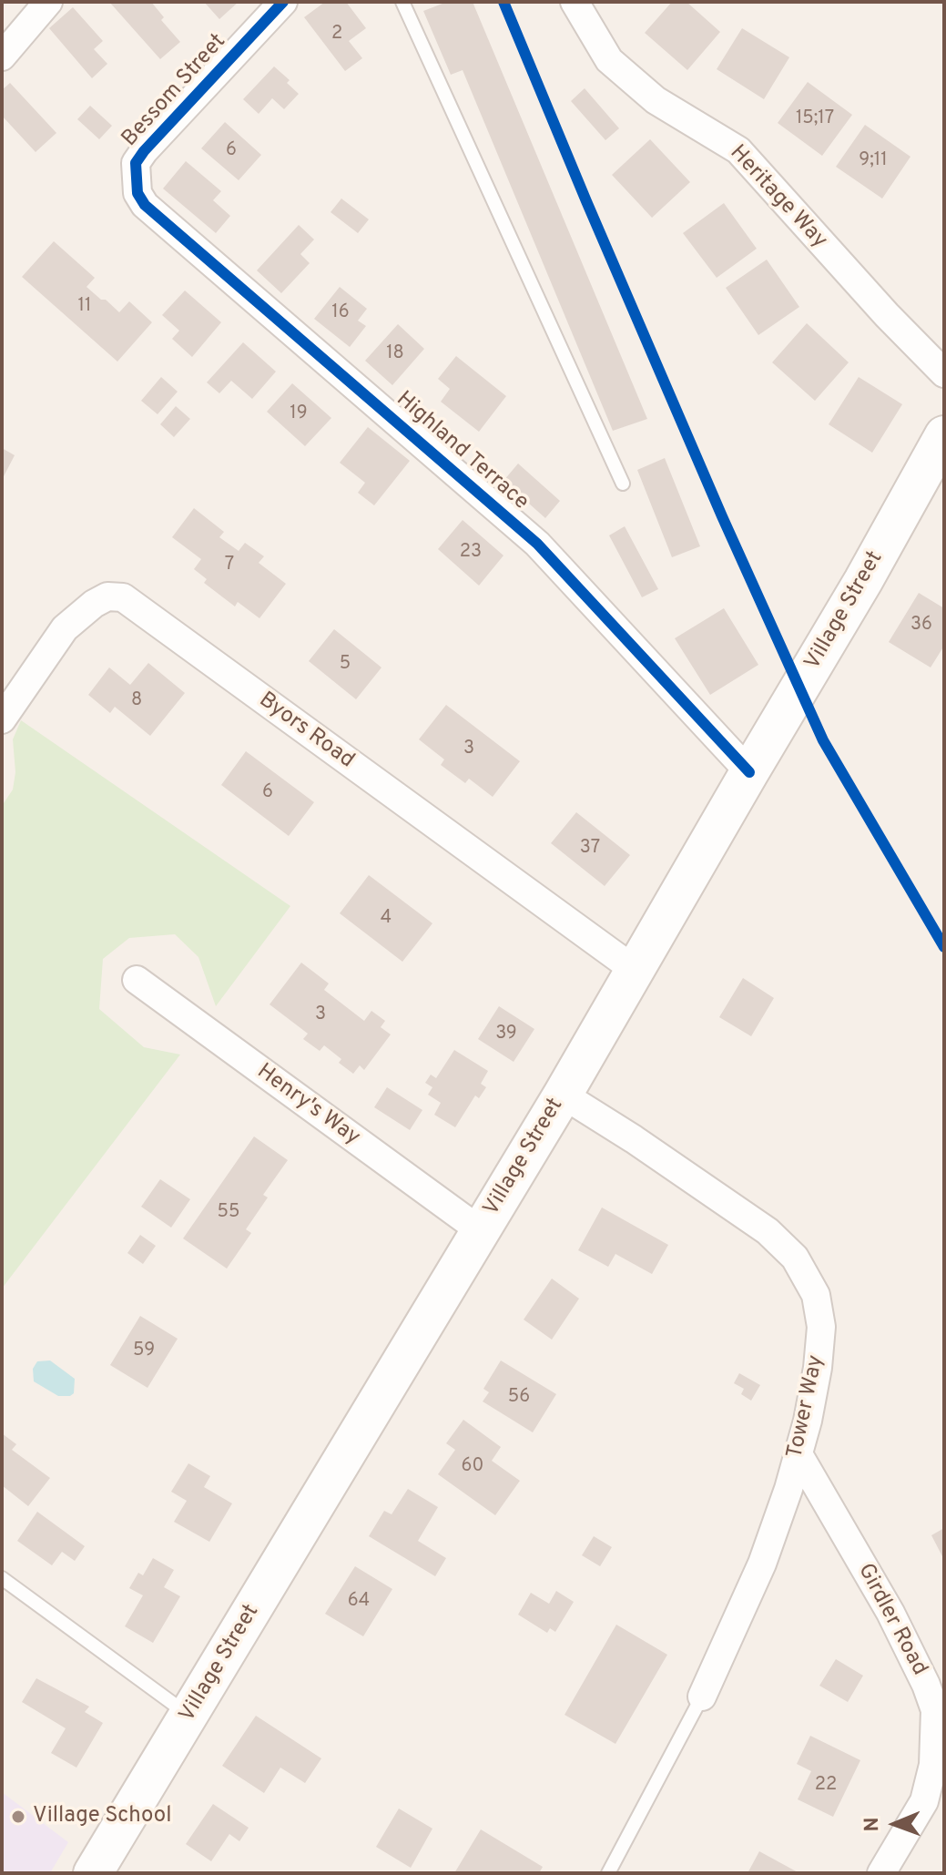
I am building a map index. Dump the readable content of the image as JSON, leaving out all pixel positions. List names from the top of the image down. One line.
{"streets":{"main road":["Village Street"],"street":["Bessom Street","Heritage Way","Highland Terrace","Byors Road","Henry's Way","Tower Way","Girdler Road"]},"crossings":[["Bessom Street","Highland Terrace"],["Highland Terrace","Village Street"],["Village Street","Byors Road"],["Village Street","Henry's Way"],["Village Street","Tower Way"],["Tower Way","Girdler Road"]],"places":["Village School"],"house_numbers":["2","15;17","6","9;11","11","16","18","19","23","7","36","5","8","3","6","37","4","3","39","55","59","56","60","64","22"],"north":"left"}
